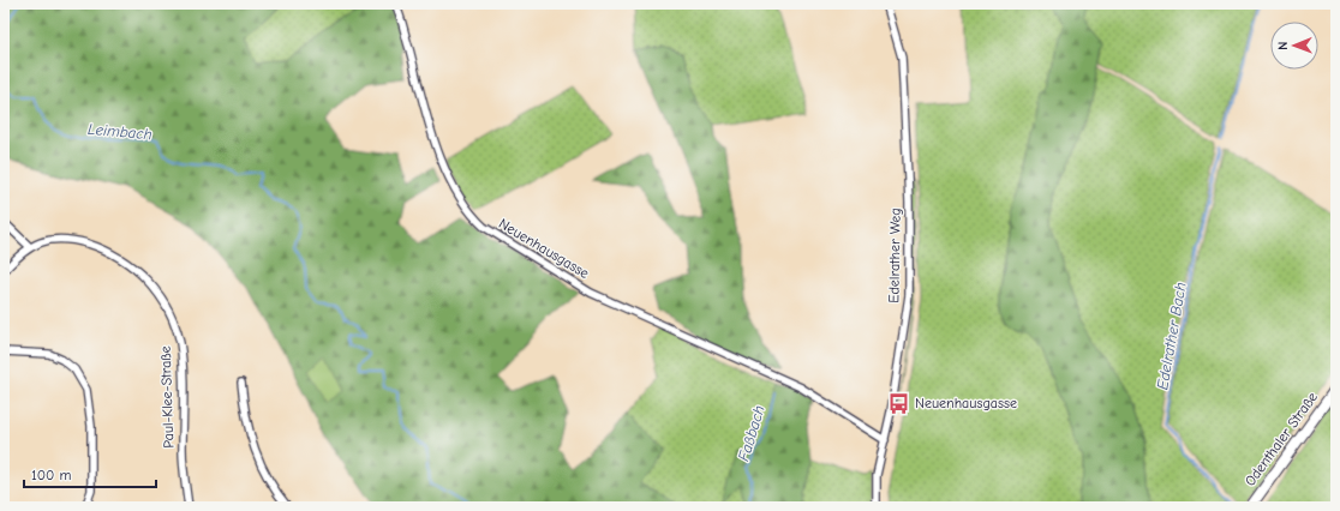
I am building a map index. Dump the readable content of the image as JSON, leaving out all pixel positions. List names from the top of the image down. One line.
{"streets":{"main road":["Odenthaler Straße"],"street":["Neuenhausgasse","Edelrather Weg","Paul-Klee-Straße"]},"crossings":[["Neuenhausgasse","Edelrather Weg"]],"water":["Leimbach","Edelrather Bach","Faßbach"],"places":{"bus stop":["Neuenhausgasse"]},"scale_bar":"100 m","north":"left"}
